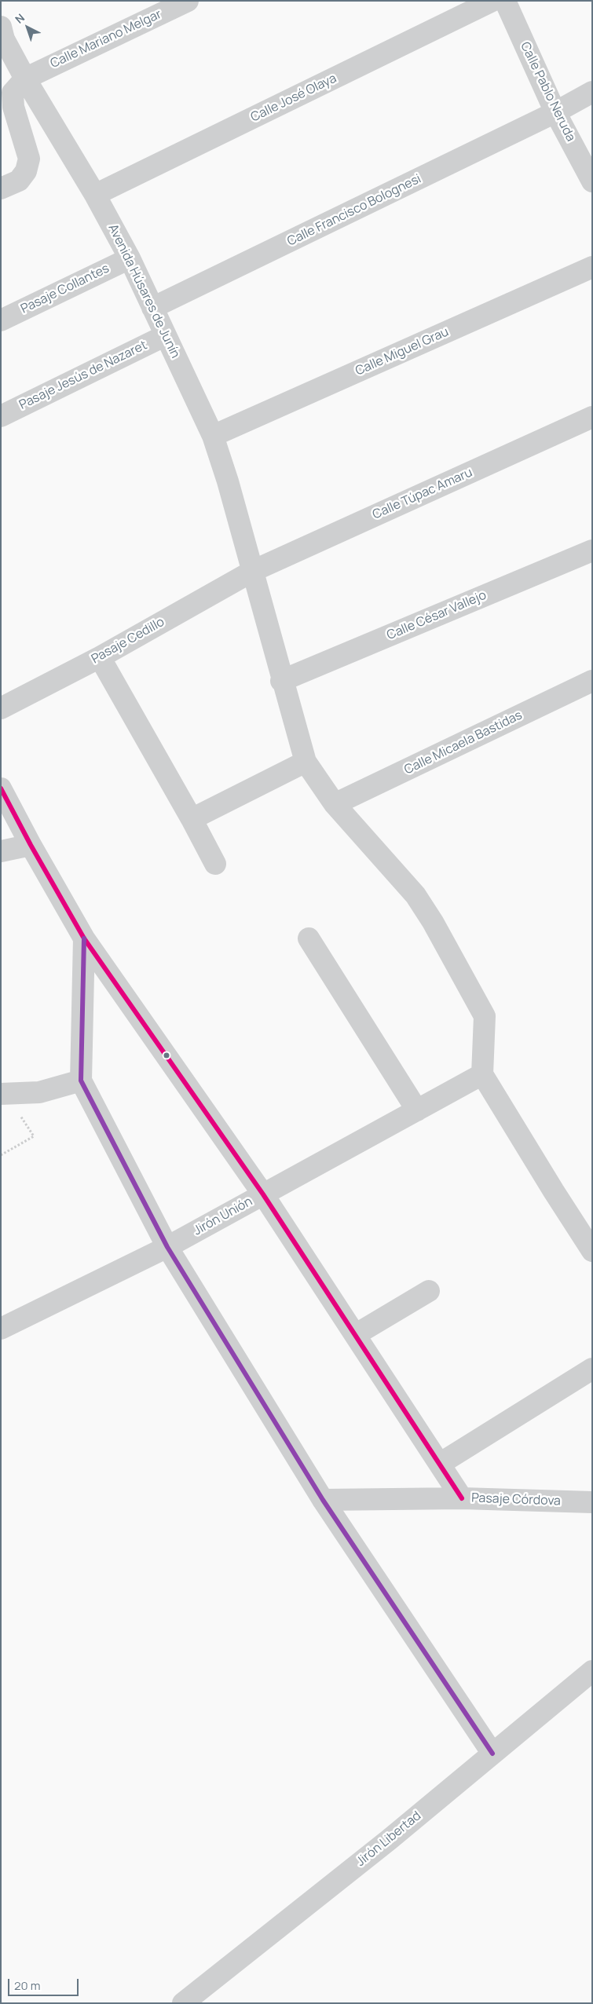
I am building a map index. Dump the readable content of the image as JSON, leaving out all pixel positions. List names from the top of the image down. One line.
{"streets":{"street":["Calle Mariano Melgar","Calle Pablo Neruda","Calle José Olaya","Calle Francisco Bolognesi","Pasaje Collantes","Avenida Húsares de Junín","Calle Miguel Grau","Pasaje Jesús de Nazaret","Calle Túpac Amaru","Calle César Vallejo","Pasaje Cedillo","Calle Micaela Bastidas","Jirón Unión","Pasaje Córdova","Jirón Libertad"]},"crossings":[["Calle Mariano Melgar","Avenida Húsares de Junín"],["Calle Pablo Neruda","Calle Francisco Bolognesi"],["Calle José Olaya","Avenida Húsares de Junín"],["Calle Francisco Bolognesi","Avenida Húsares de Junín"],["Pasaje Collantes","Avenida Húsares de Junín"],["Avenida Húsares de Junín","Calle Miguel Grau"],["Avenida Húsares de Junín","Pasaje Jesús de Nazaret"],["Avenida Húsares de Junín","Calle Túpac Amaru"],["Avenida Húsares de Junín","Calle César Vallejo"],["Avenida Húsares de Junín","Pasaje Cedillo"],["Avenida Húsares de Junín","Calle Micaela Bastidas"],["Avenida Húsares de Junín","Jirón Unión"],["Calle Túpac Amaru","Pasaje Cedillo"]],"scale_bar":"20 m","north":"top left"}
